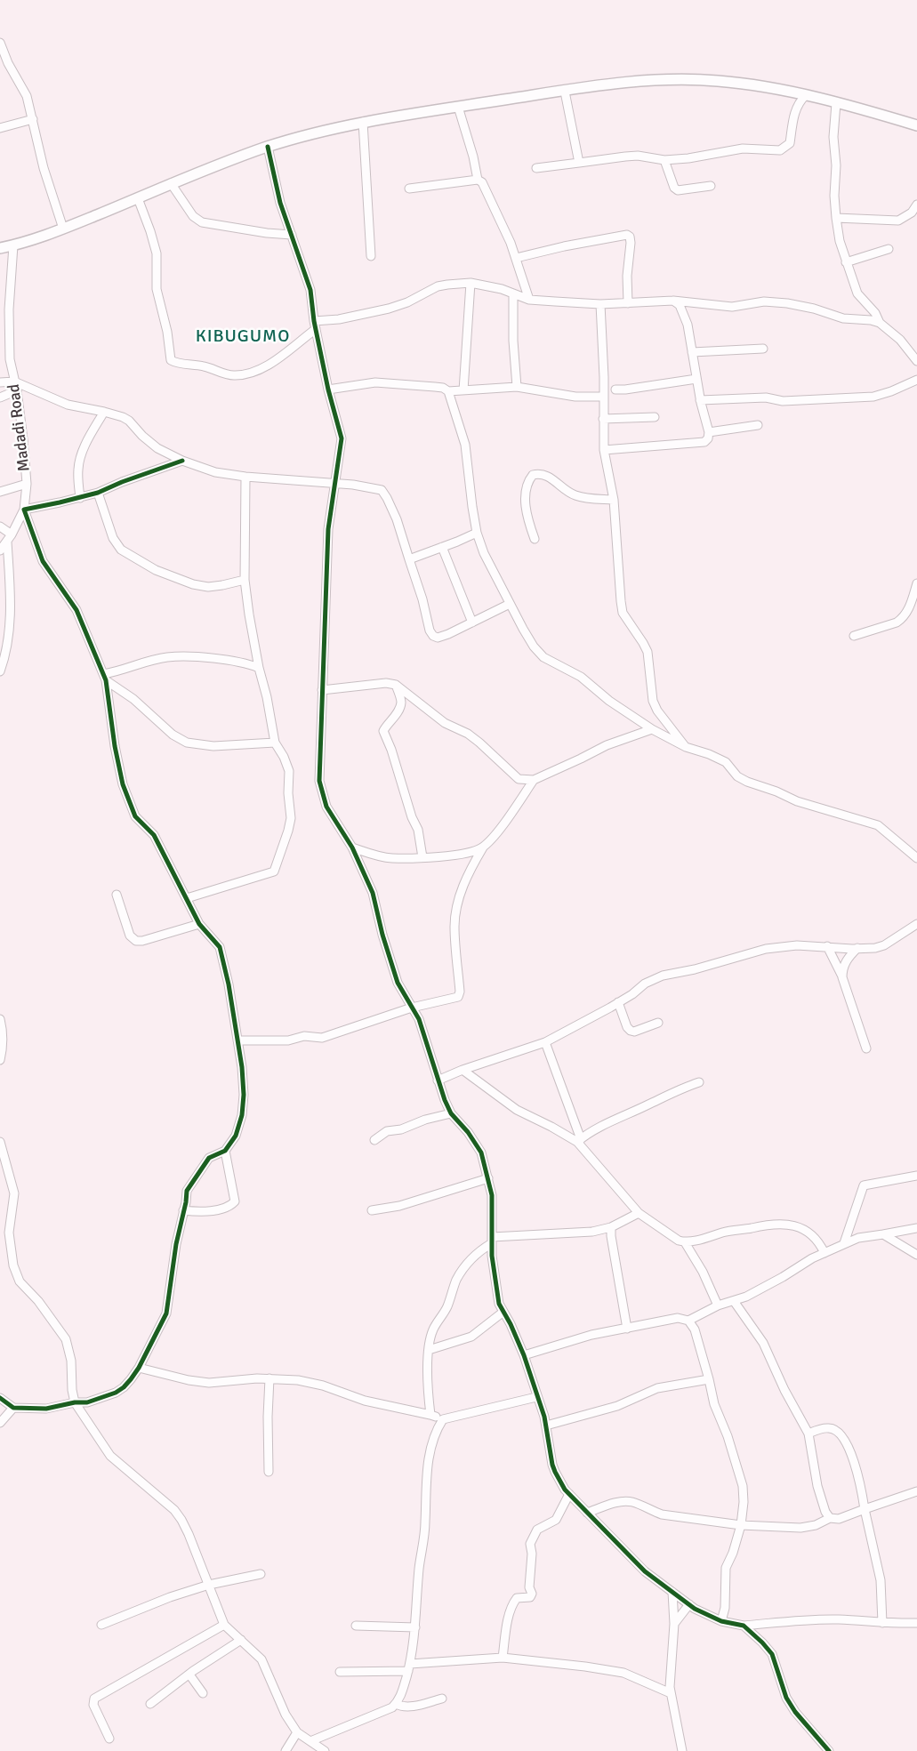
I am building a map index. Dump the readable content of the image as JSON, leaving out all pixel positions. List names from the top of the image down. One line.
{"streets":{"street":["Madadi Road"]},"districts":["KIBUGUMO"]}
